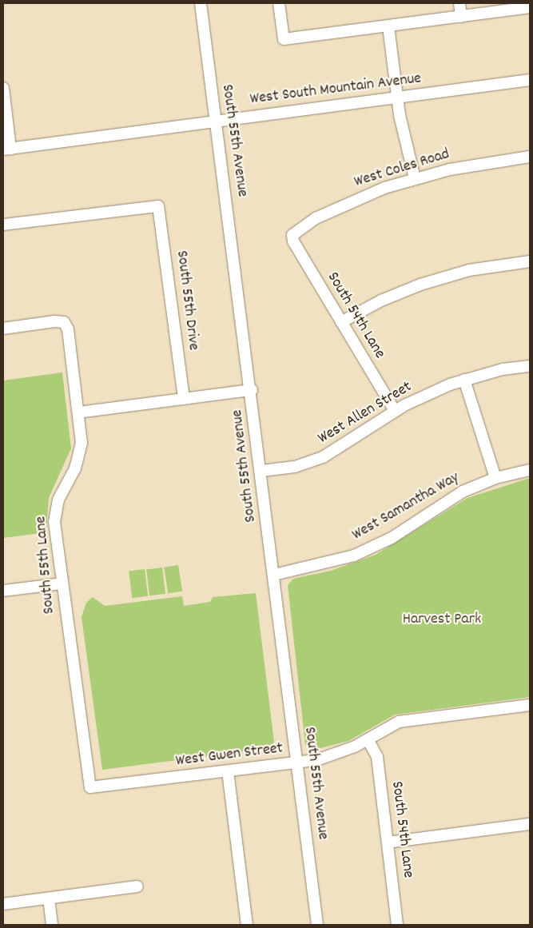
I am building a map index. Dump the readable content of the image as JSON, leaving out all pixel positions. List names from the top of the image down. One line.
{"streets":{"street":["West South Mountain Avenue","South 55th Avenue","West Coles Road","South 55th Drive","South 54th Lane","West Allen Street","West Samantha Way","South 55th Lane","West Gwen Street"]},"crossings":[["West South Mountain Avenue","South 55th Avenue"],["South 55th Avenue","West Allen Street"],["South 55th Avenue","West Samantha Way"],["South 55th Avenue","West Gwen Street"],["West Coles Road","South 54th Lane"],["South 54th Lane","West Allen Street"],["South 54th Lane","West Gwen Street"],["South 55th Lane","West Gwen Street"]],"parks":["Harvest Park"]}
